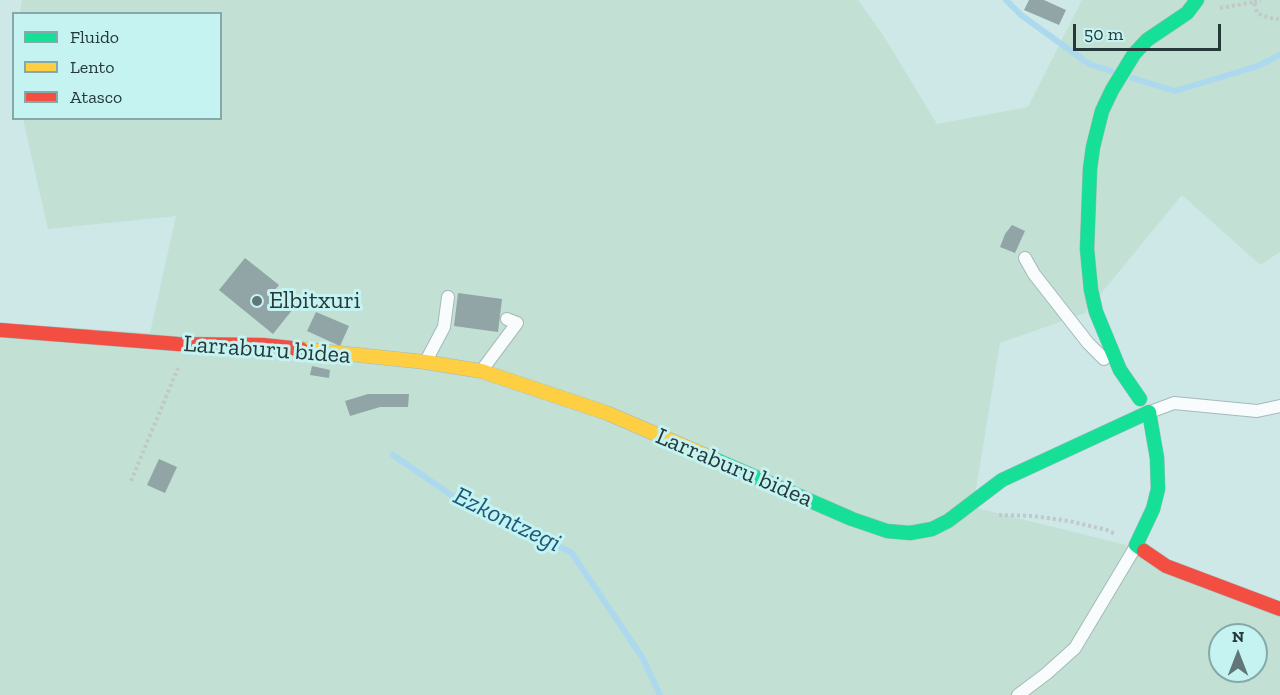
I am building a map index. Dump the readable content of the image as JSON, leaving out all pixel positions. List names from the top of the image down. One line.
{"streets":{"street":["Larraburu bidea"]},"water":["Ezkontzegi"],"places":["Elbitxuri"],"legend":["Fluido","Lento","Atasco"],"scale_bar":"50 m","north":"top"}
